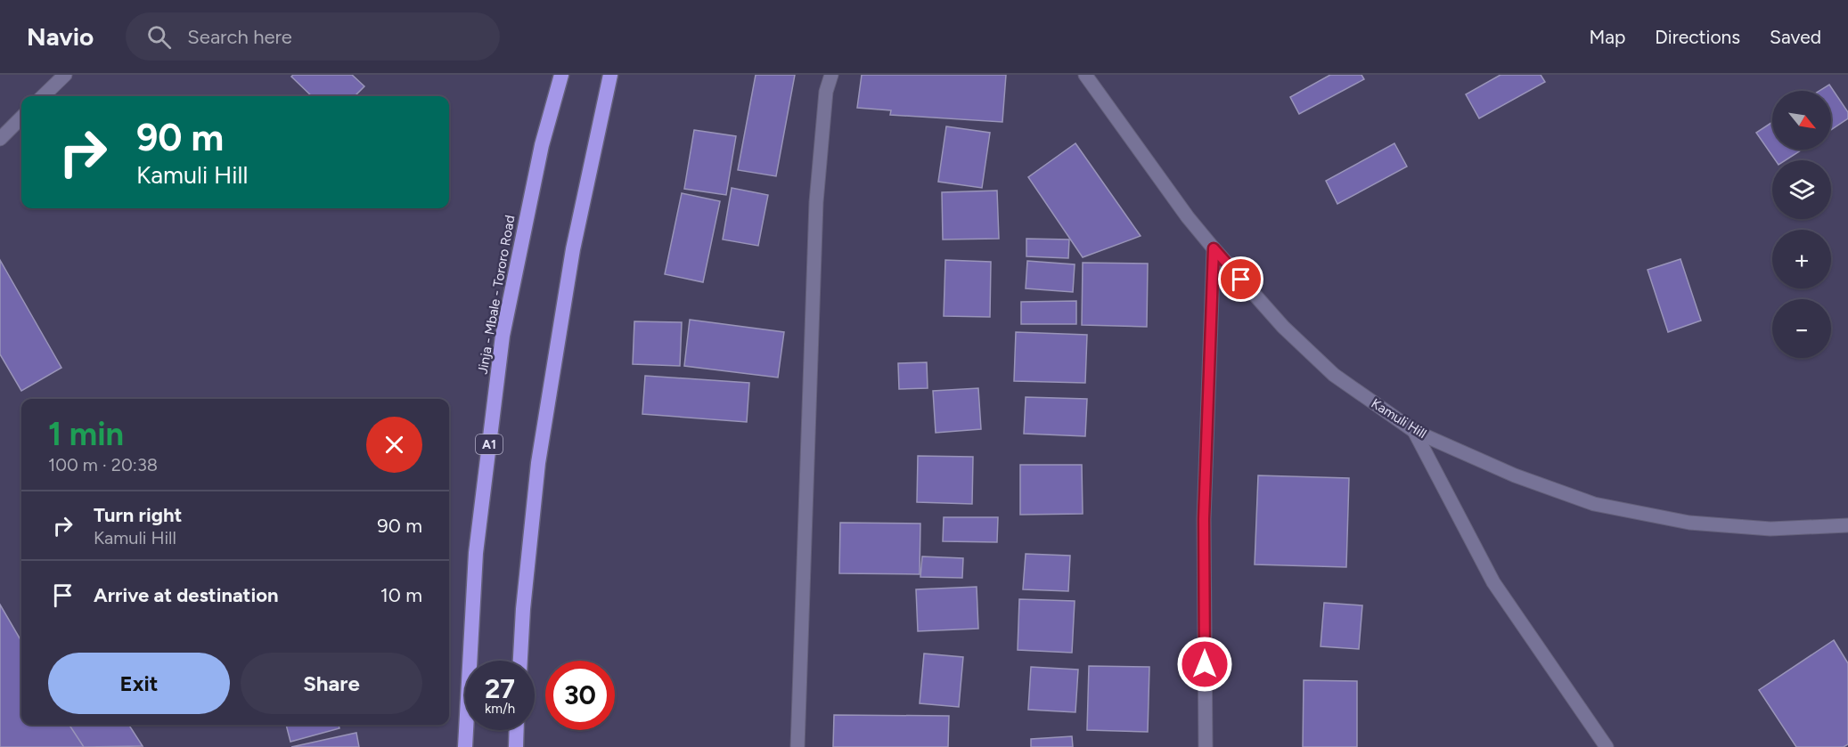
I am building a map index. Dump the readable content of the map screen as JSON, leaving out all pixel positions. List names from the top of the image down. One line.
{"streets":{"highway":["Jinja - Mbale - Tororo Road","A1"],"street":["Kamuli Hill"]},"north":"bottom right","page":{"header":"Navio","search":"Search here","nav":["Map","Directions","Saved"],"map_buttons":["+","−"],"turn":["90 m","Kamuli Hill"],"heading":["1 min","100 m · 20:38"],"list":[{"name":"Turn right","note":"Kamuli Hill","value":"90 m"},{"name":"Arrive at destination","value":"10 m"}],"buttons":["Exit","Share"],"speed":"27 km/h","limit":"30"}}
